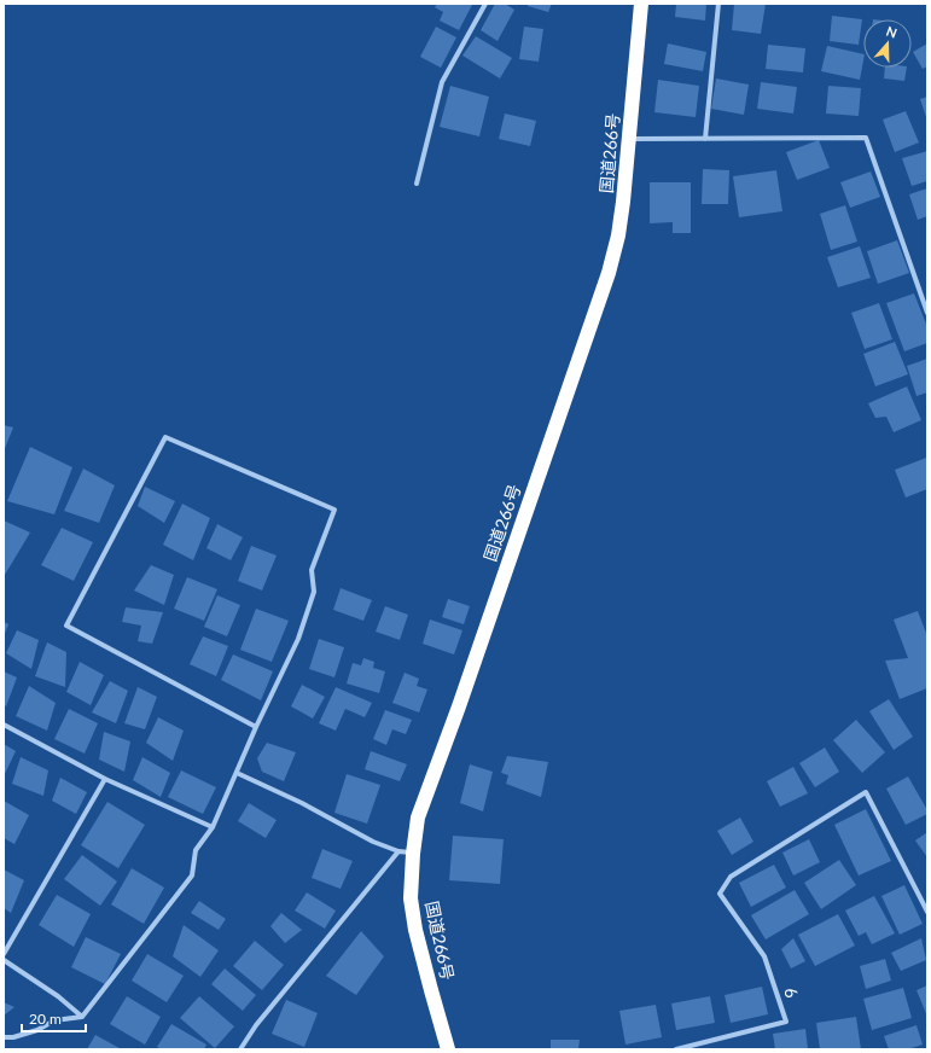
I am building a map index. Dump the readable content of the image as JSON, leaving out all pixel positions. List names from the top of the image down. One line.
{"streets":{"highway":["国道266号"],"street":["6"]},"scale_bar":"20 m","north":"top"}
